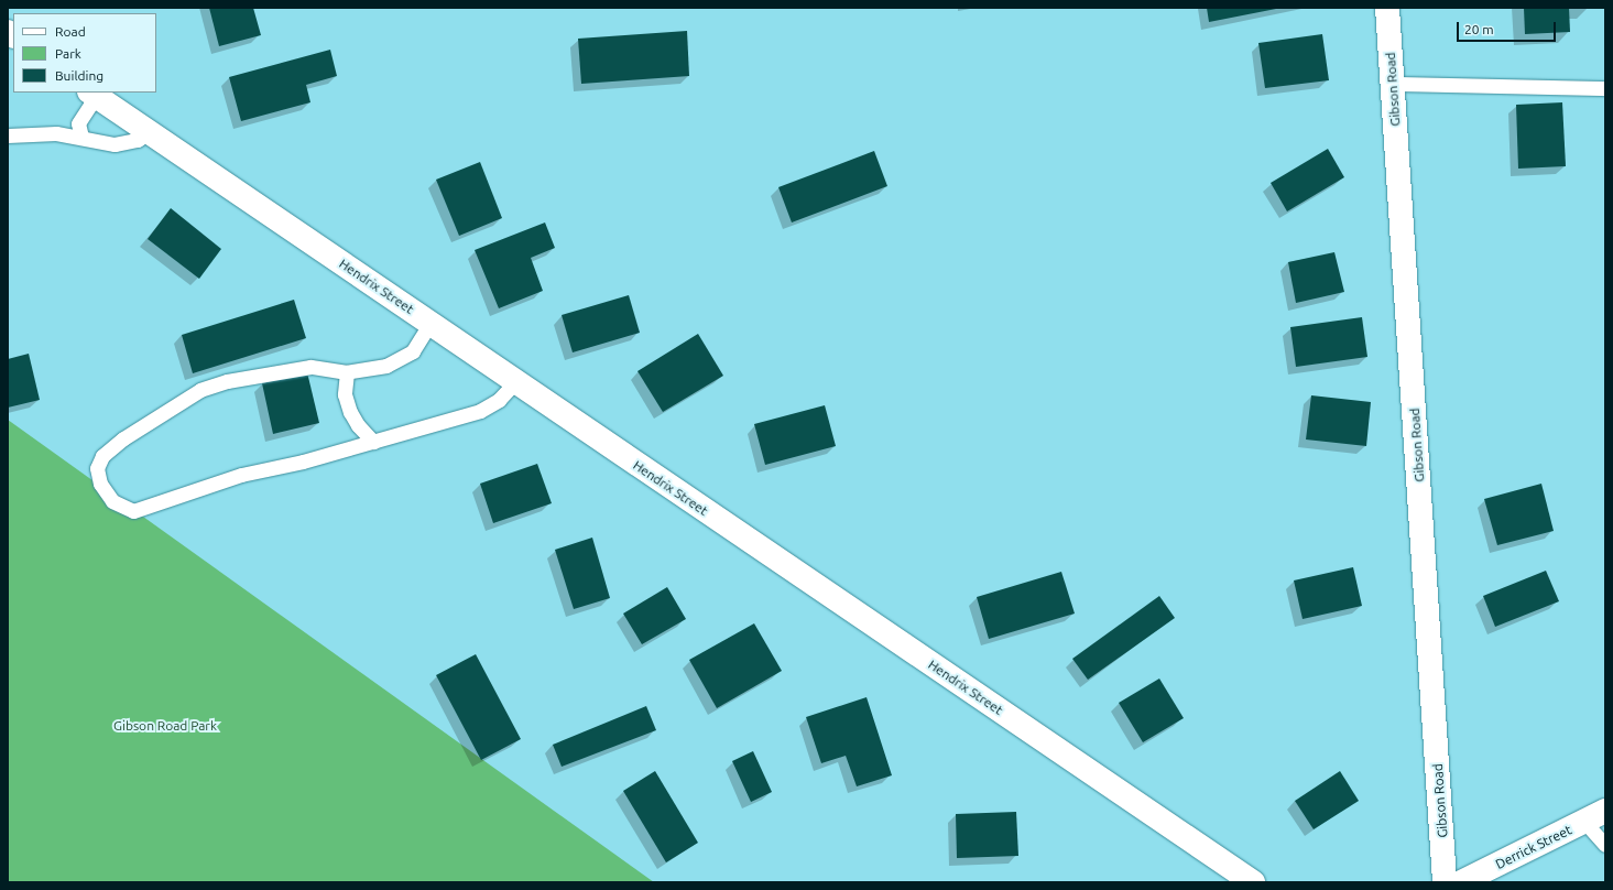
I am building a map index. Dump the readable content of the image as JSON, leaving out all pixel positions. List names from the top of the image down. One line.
{"streets":{"street":["Gibson Road","Hendrix Street","Derrick Street"]},"parks":["Gibson Road Park"],"legend":["Road","Park","Building"],"scale_bar":"20 m"}
